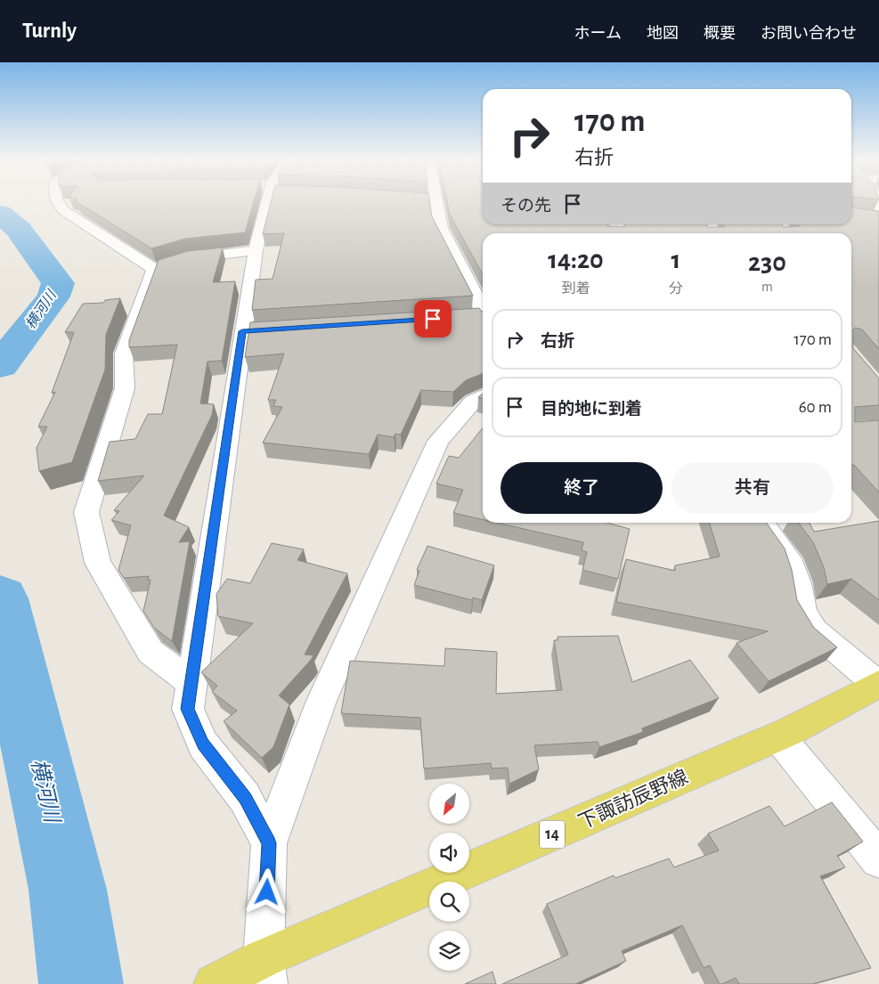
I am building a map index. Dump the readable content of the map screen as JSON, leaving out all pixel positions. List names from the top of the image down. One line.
{"streets":{"main road":["下諏訪辰野線","14"]},"water":["横河川"],"north":"bottom left","page":{"header":"Turnly","nav":["ホーム","地図","概要","お問い合わせ"],"turn":["170 m","右折"],"then":"その先","eta":["14:20","到着","1","分","230","m"],"list":[{"name":"右折","value":"170 m"},{"name":"目的地に到着","value":"60 m"}],"buttons":["終了","共有"]}}
